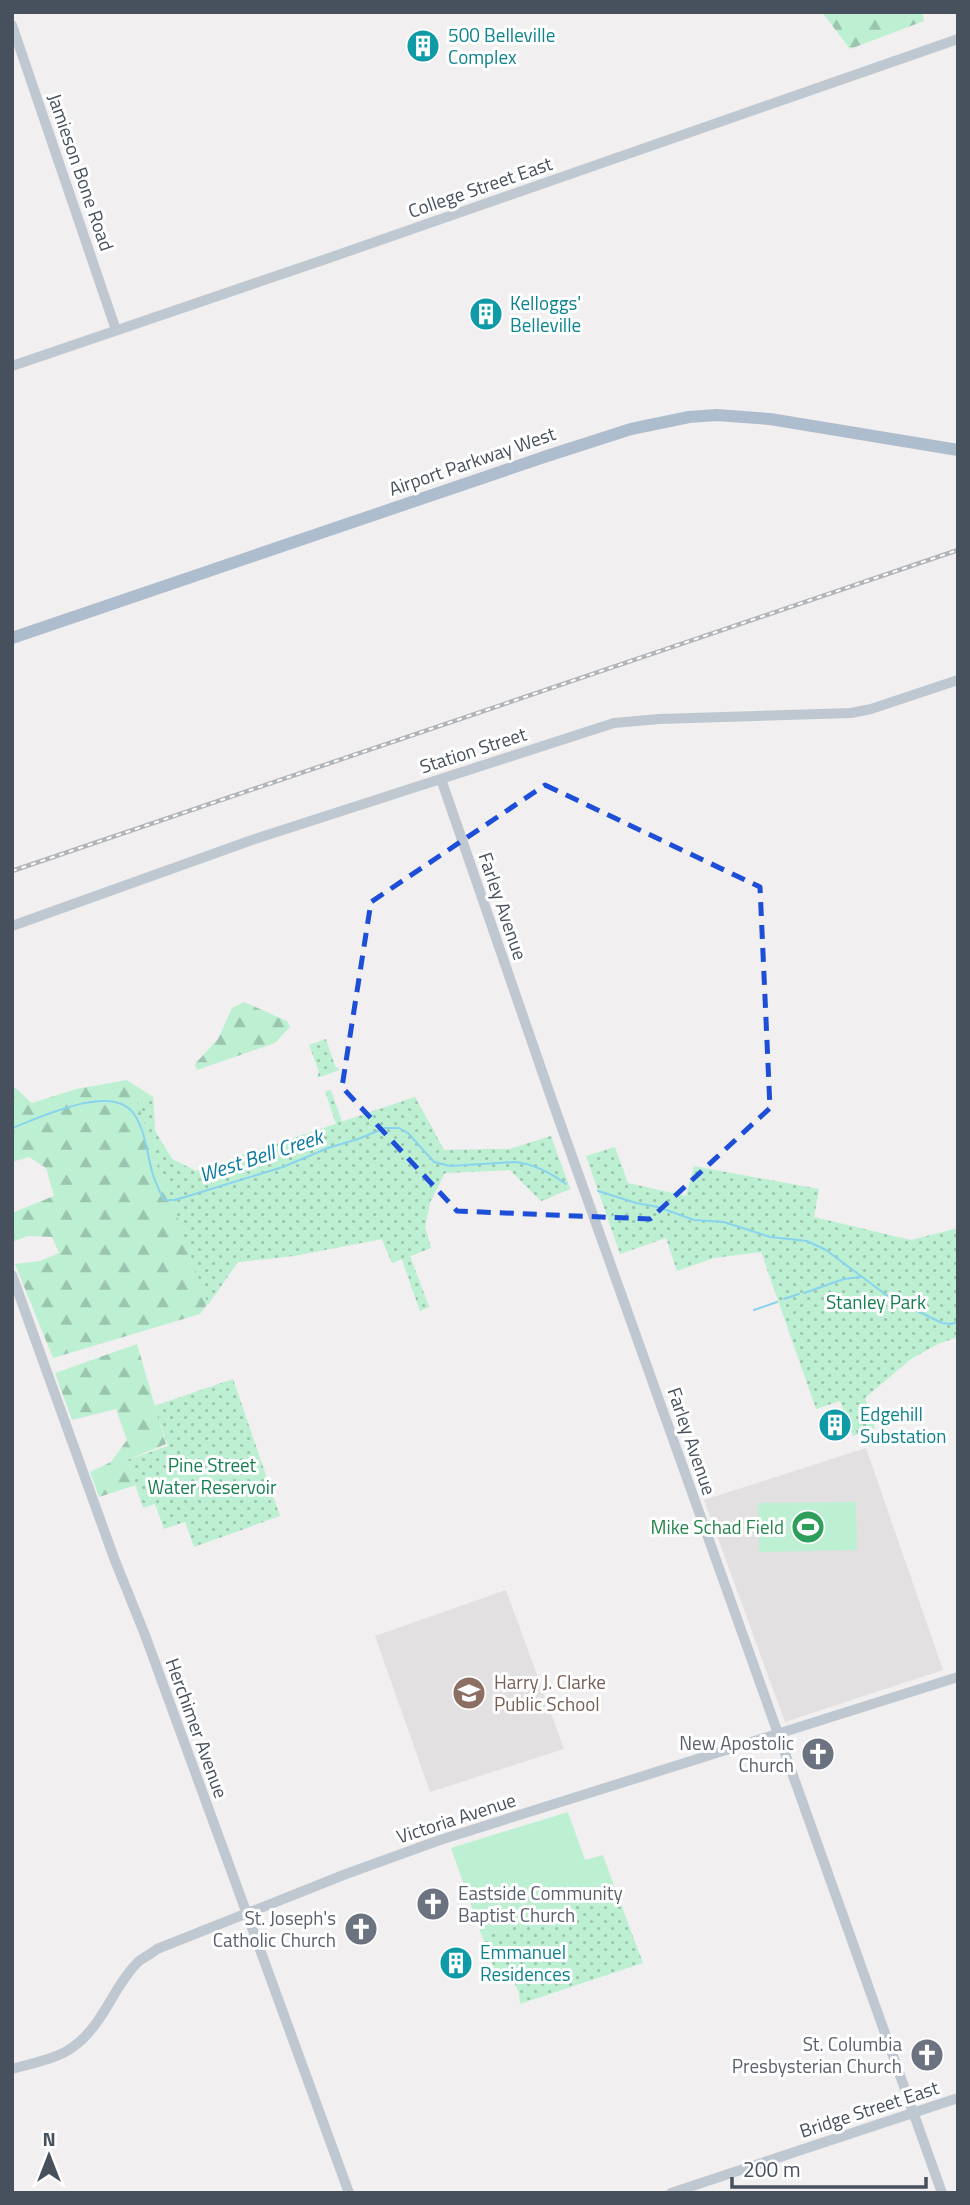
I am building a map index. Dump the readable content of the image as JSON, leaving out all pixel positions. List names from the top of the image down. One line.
{"streets":{"main road":["Airport Parkway West"],"street":["Jamieson Bone Road","College Street East","Station Street","Farley Avenue","Herchimer Avenue","Victoria Avenue","Bridge Street East"]},"crossings":[["Jamieson Bone Road","College Street East"],["Station Street","Farley Avenue"],["Farley Avenue","Victoria Avenue"],["Farley Avenue","Bridge Street East"],["Herchimer Avenue","Victoria Avenue"]],"water":["West Bell Creek"],"parks":["Stanley Park","Pine Street Water Reservoir"],"places":{"building":["500 Belleville Complex","Kelloggs' Belleville","Edgehill Substation","Emmanuel Residences"],"sports":["Mike Schad Field"],"school or university":["Harry J. Clarke Public School"],"church":["New Apostolic Church","Eastside Community Baptist Church","St. Joseph's Catholic Church","St. Columbia Presbysterian Church"]},"scale_bar":"200 m","north":"top"}
